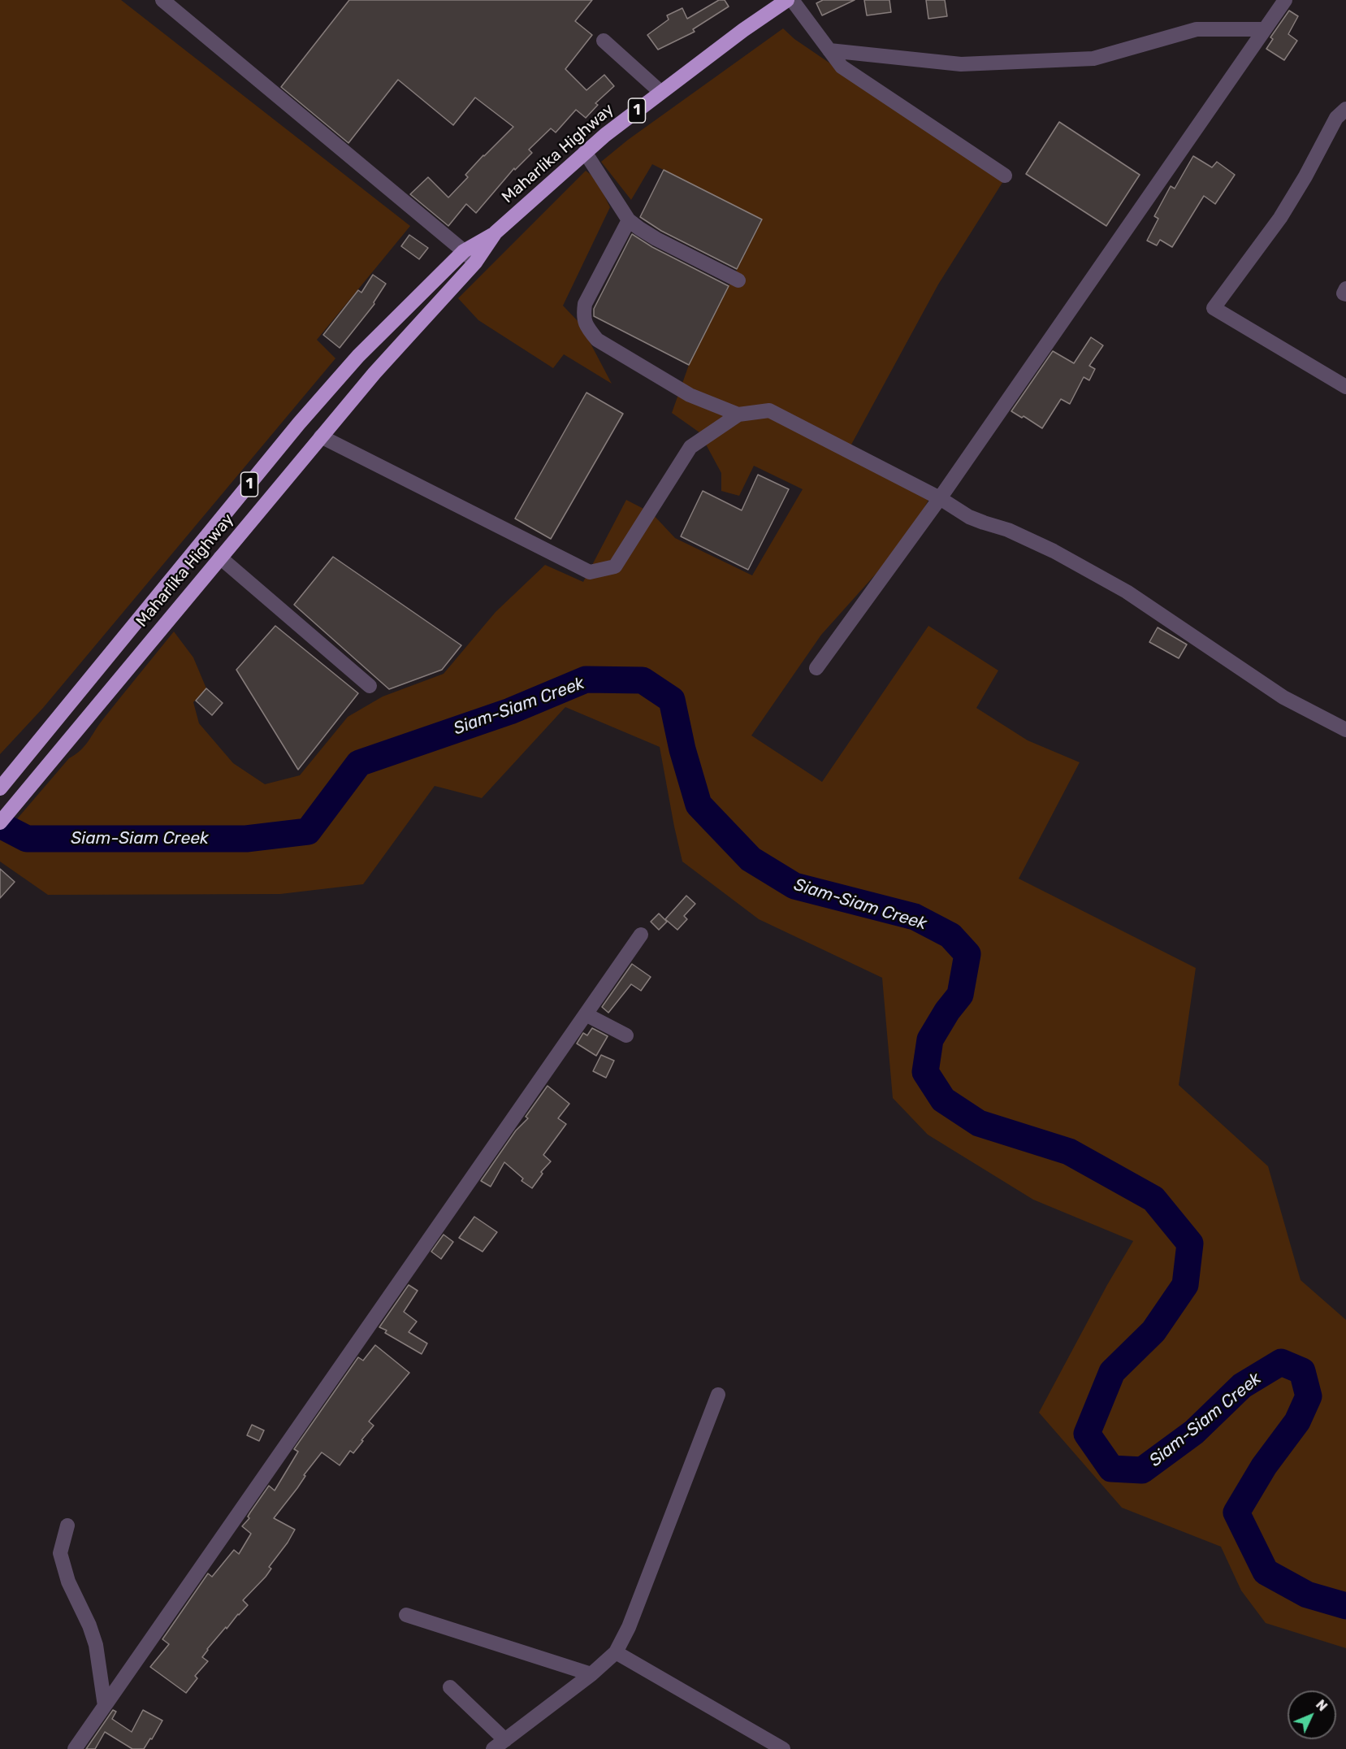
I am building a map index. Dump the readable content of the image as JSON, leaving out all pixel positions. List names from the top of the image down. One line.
{"streets":{"highway":["1","Maharlika Highway"]},"water":["Siam-Siam Creek"],"north":"top right"}
